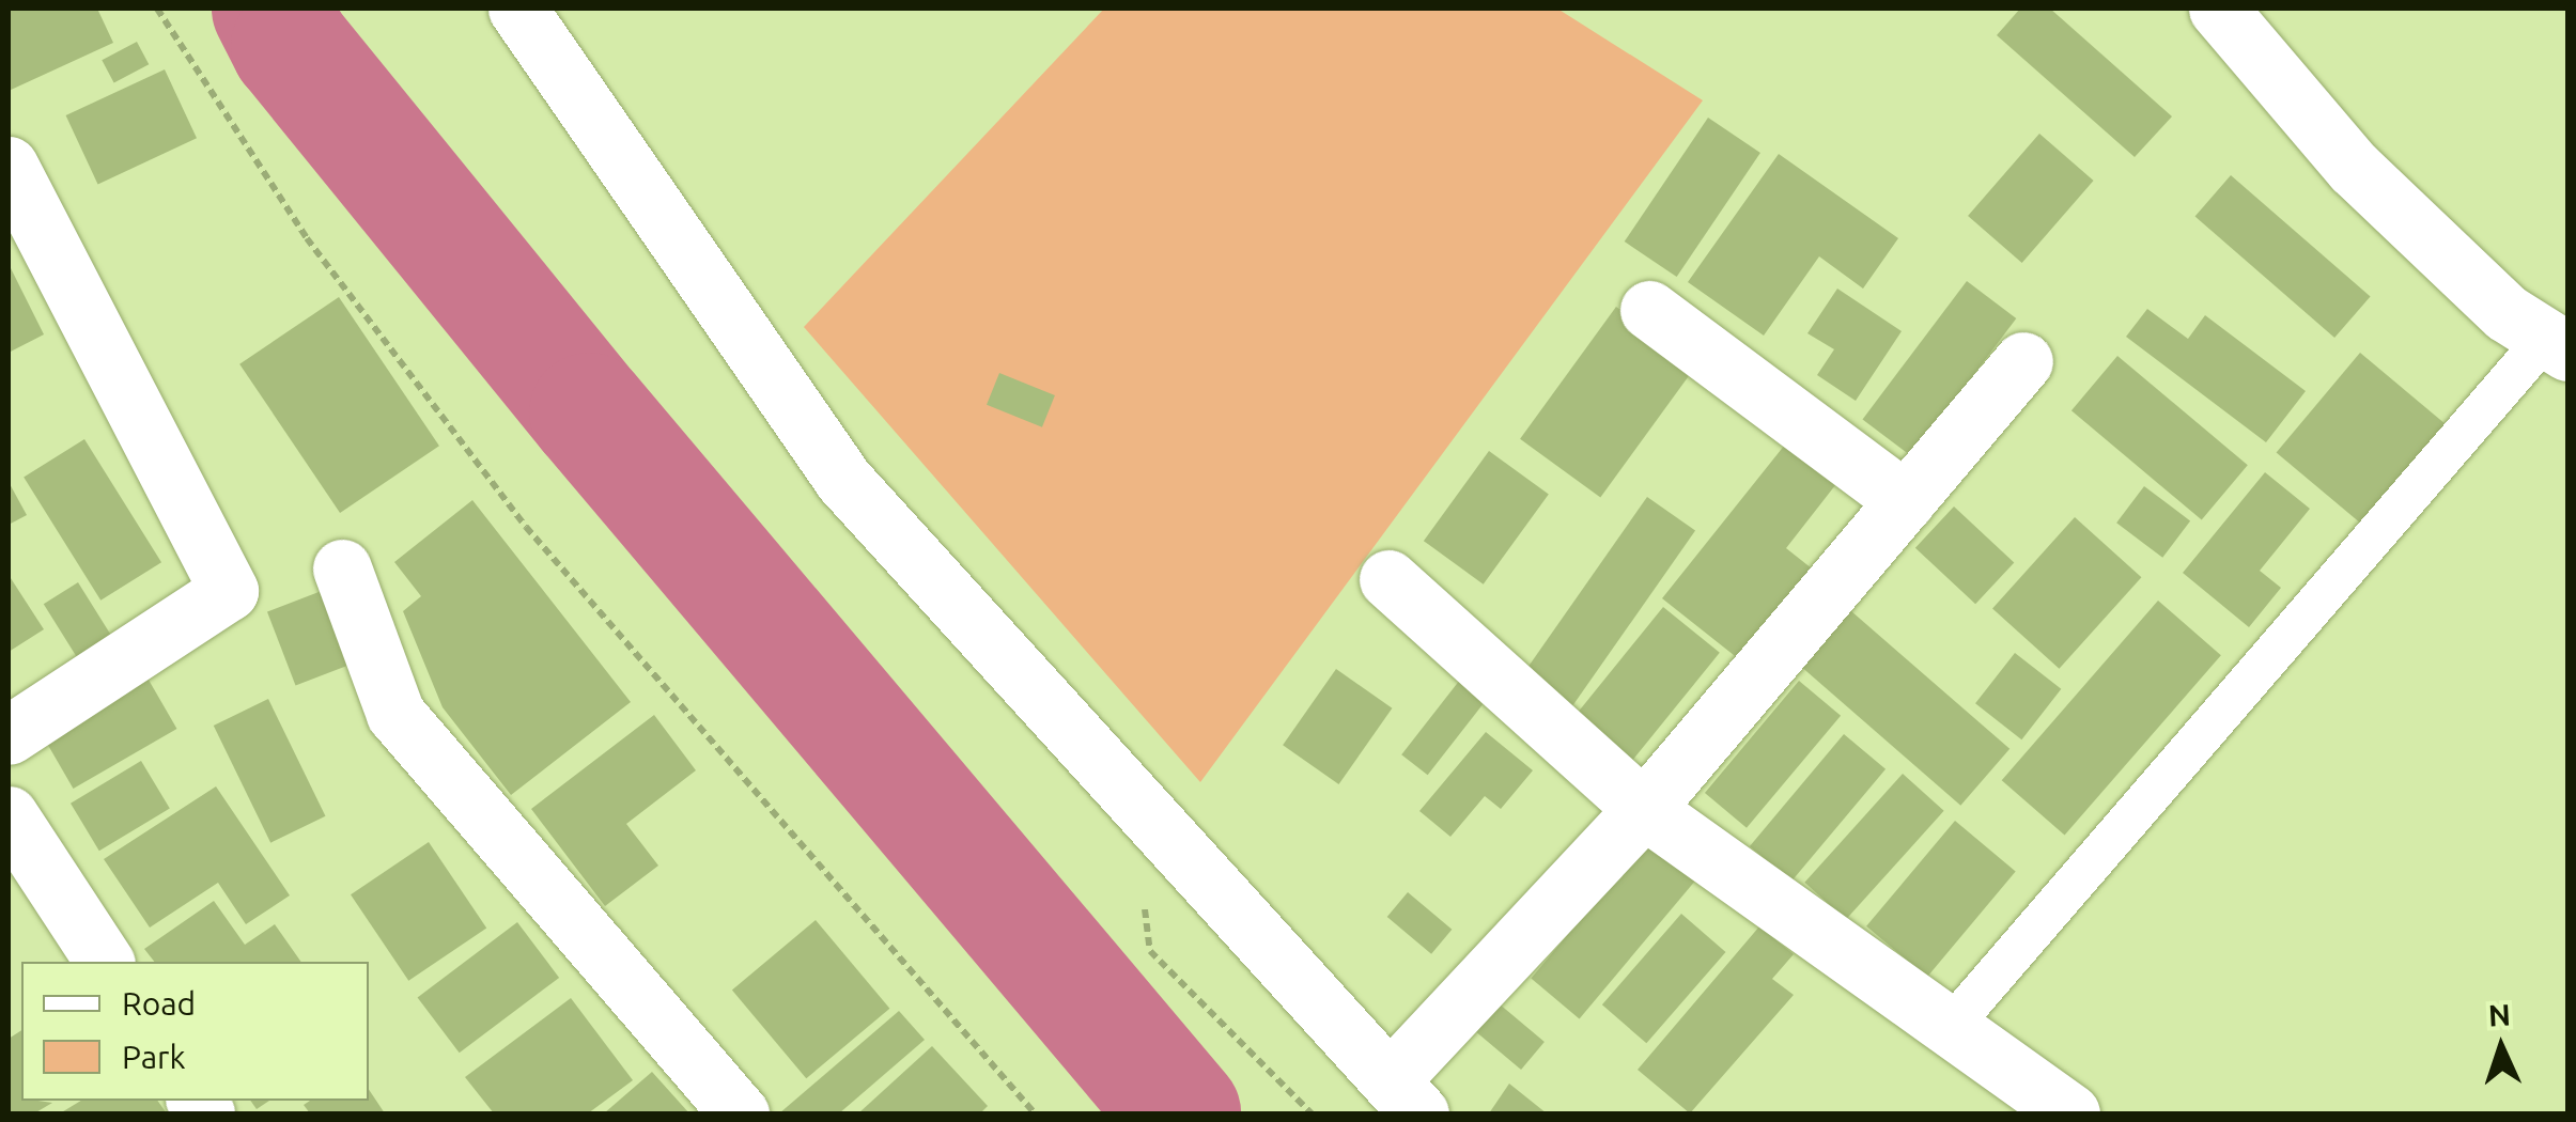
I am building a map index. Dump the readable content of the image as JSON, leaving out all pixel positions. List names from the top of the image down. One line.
{"legend":["Road","Park"],"north":"top"}
